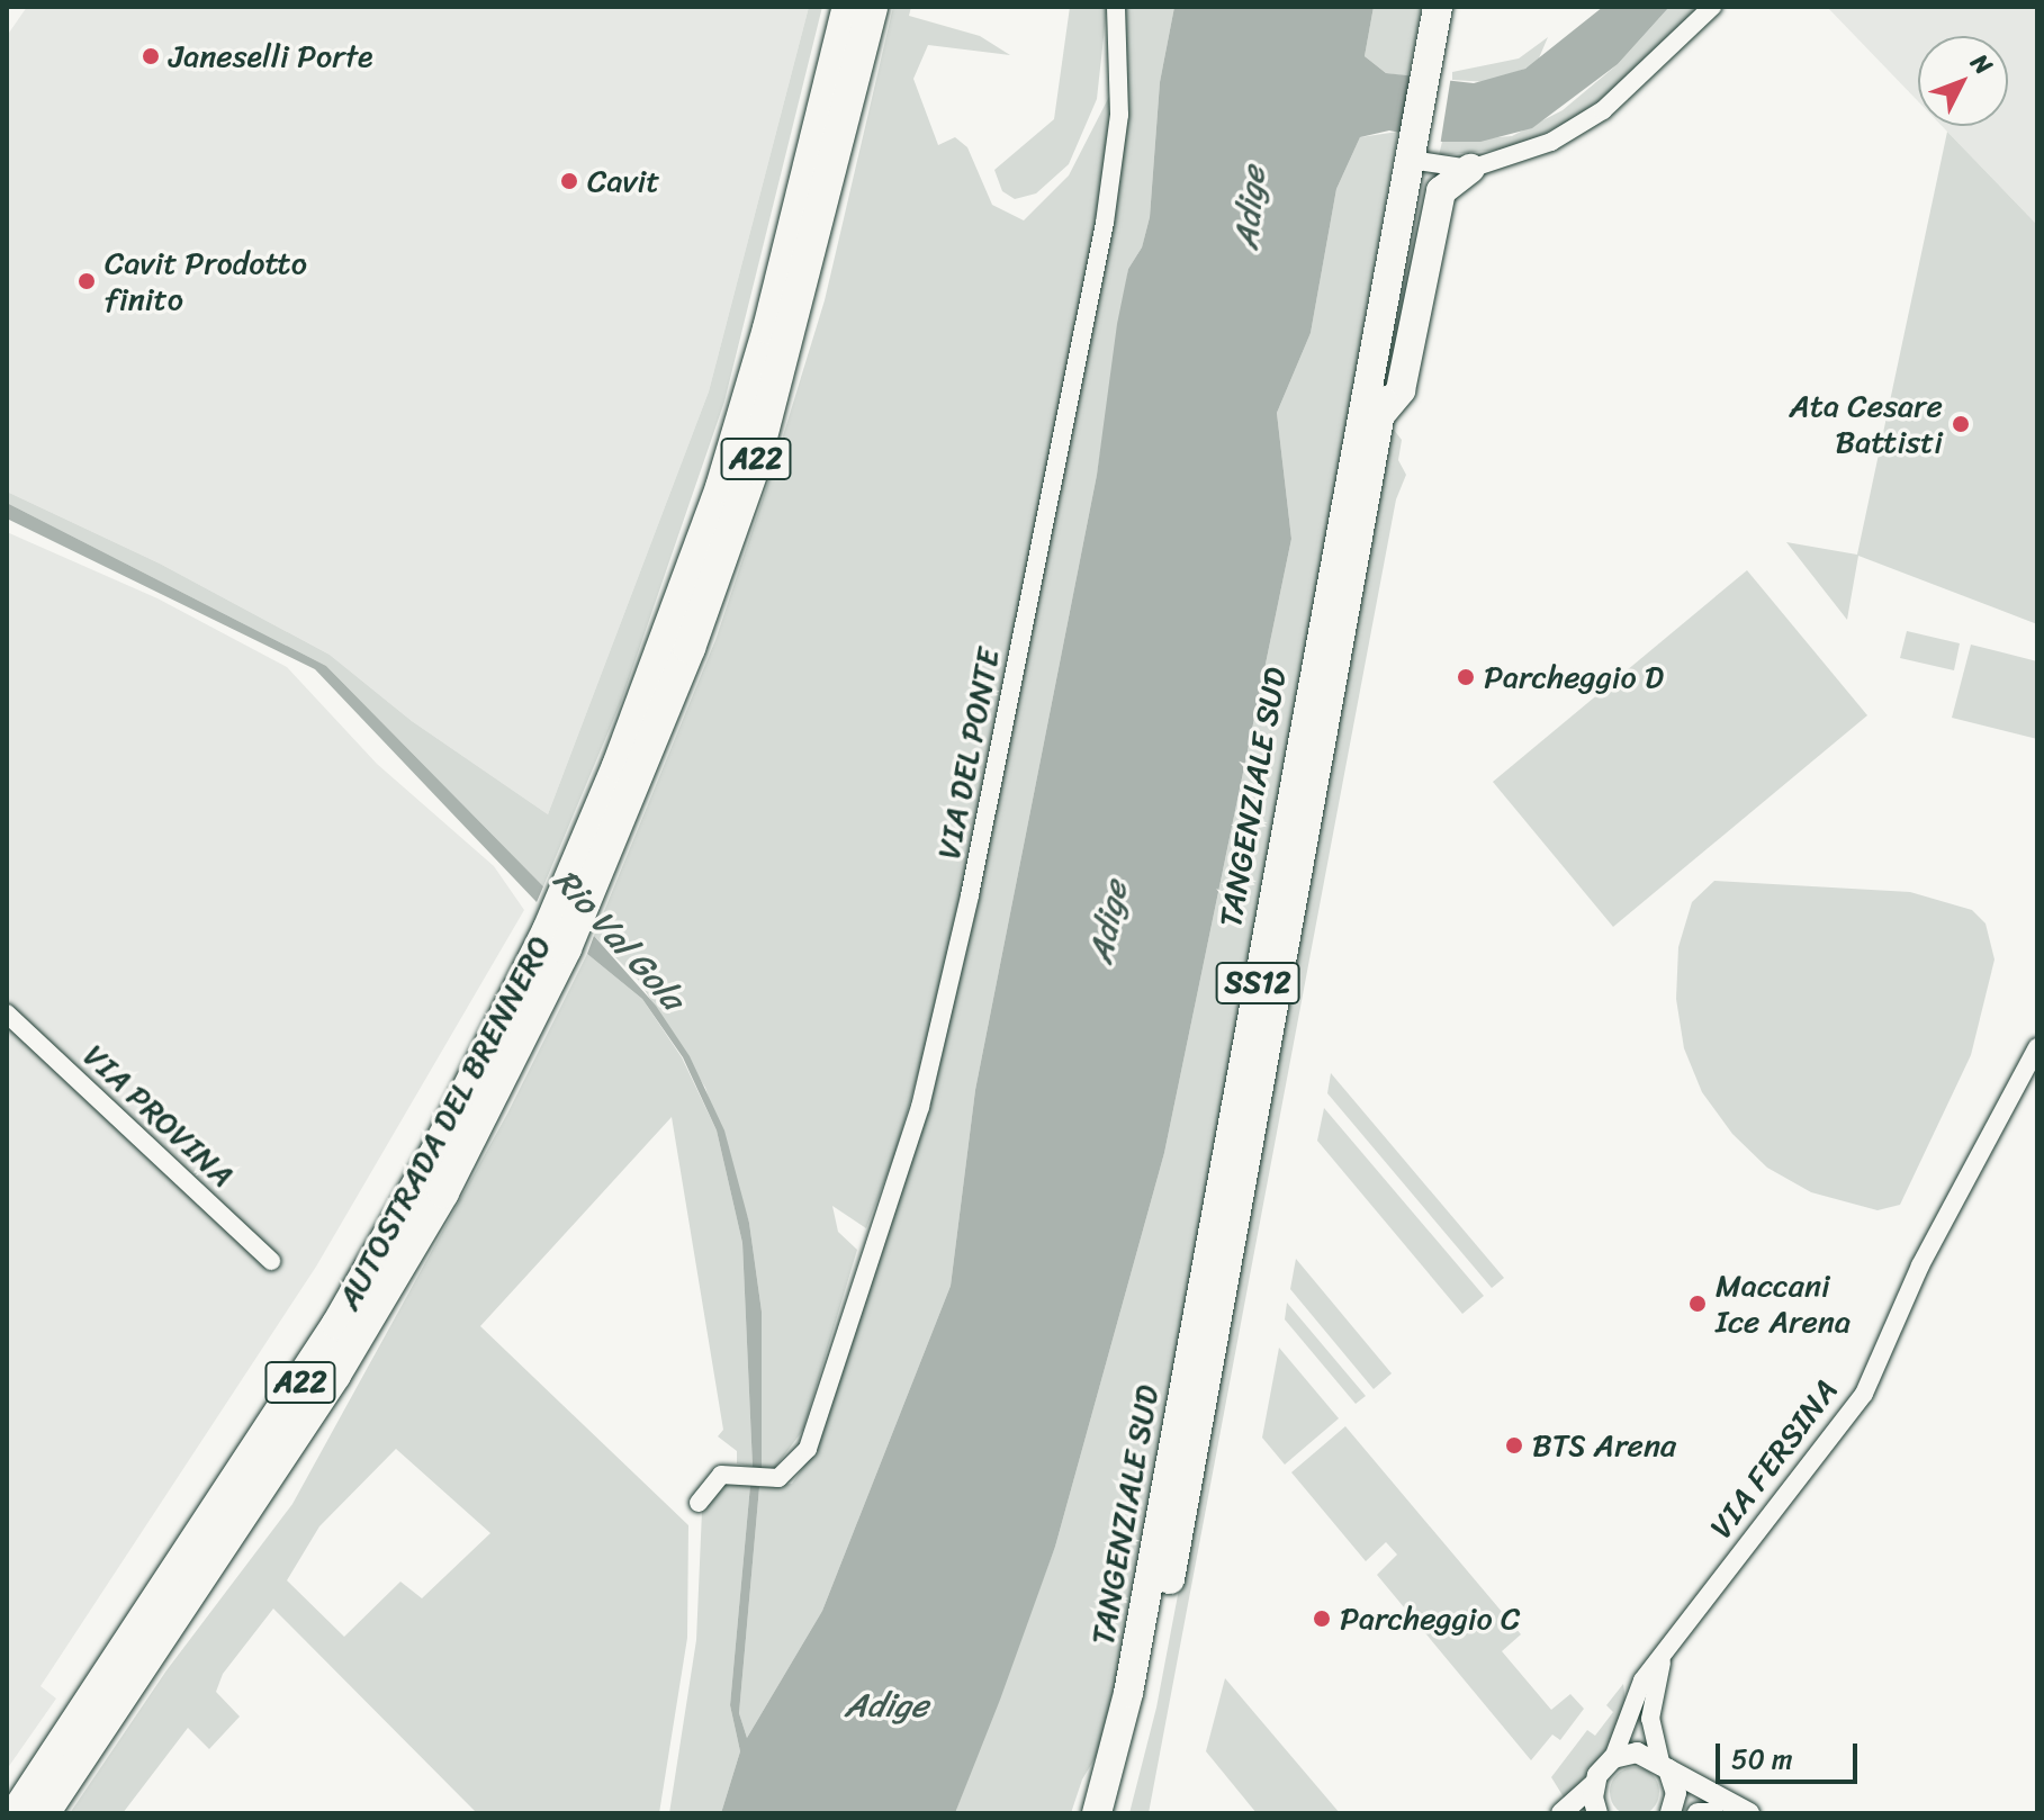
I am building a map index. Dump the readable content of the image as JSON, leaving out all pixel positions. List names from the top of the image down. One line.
{"streets":{"highway":["A22","TANGENZIALE SUD","SS12","AUTOSTRADA DEL BRENNERO"],"street":["VIA DEL PONTE","VIA PROVINA","VIA FERSINA"]},"water":["Adige","Rio Val Gola"],"places":["Janeselli Porte","Cavit","Cavit Prodotto finito","Ata Cesare Battisti","Parcheggio D","Maccani Ice Arena","BTS Arena","Parcheggio C"],"scale_bar":"50 m","north":"top right"}
